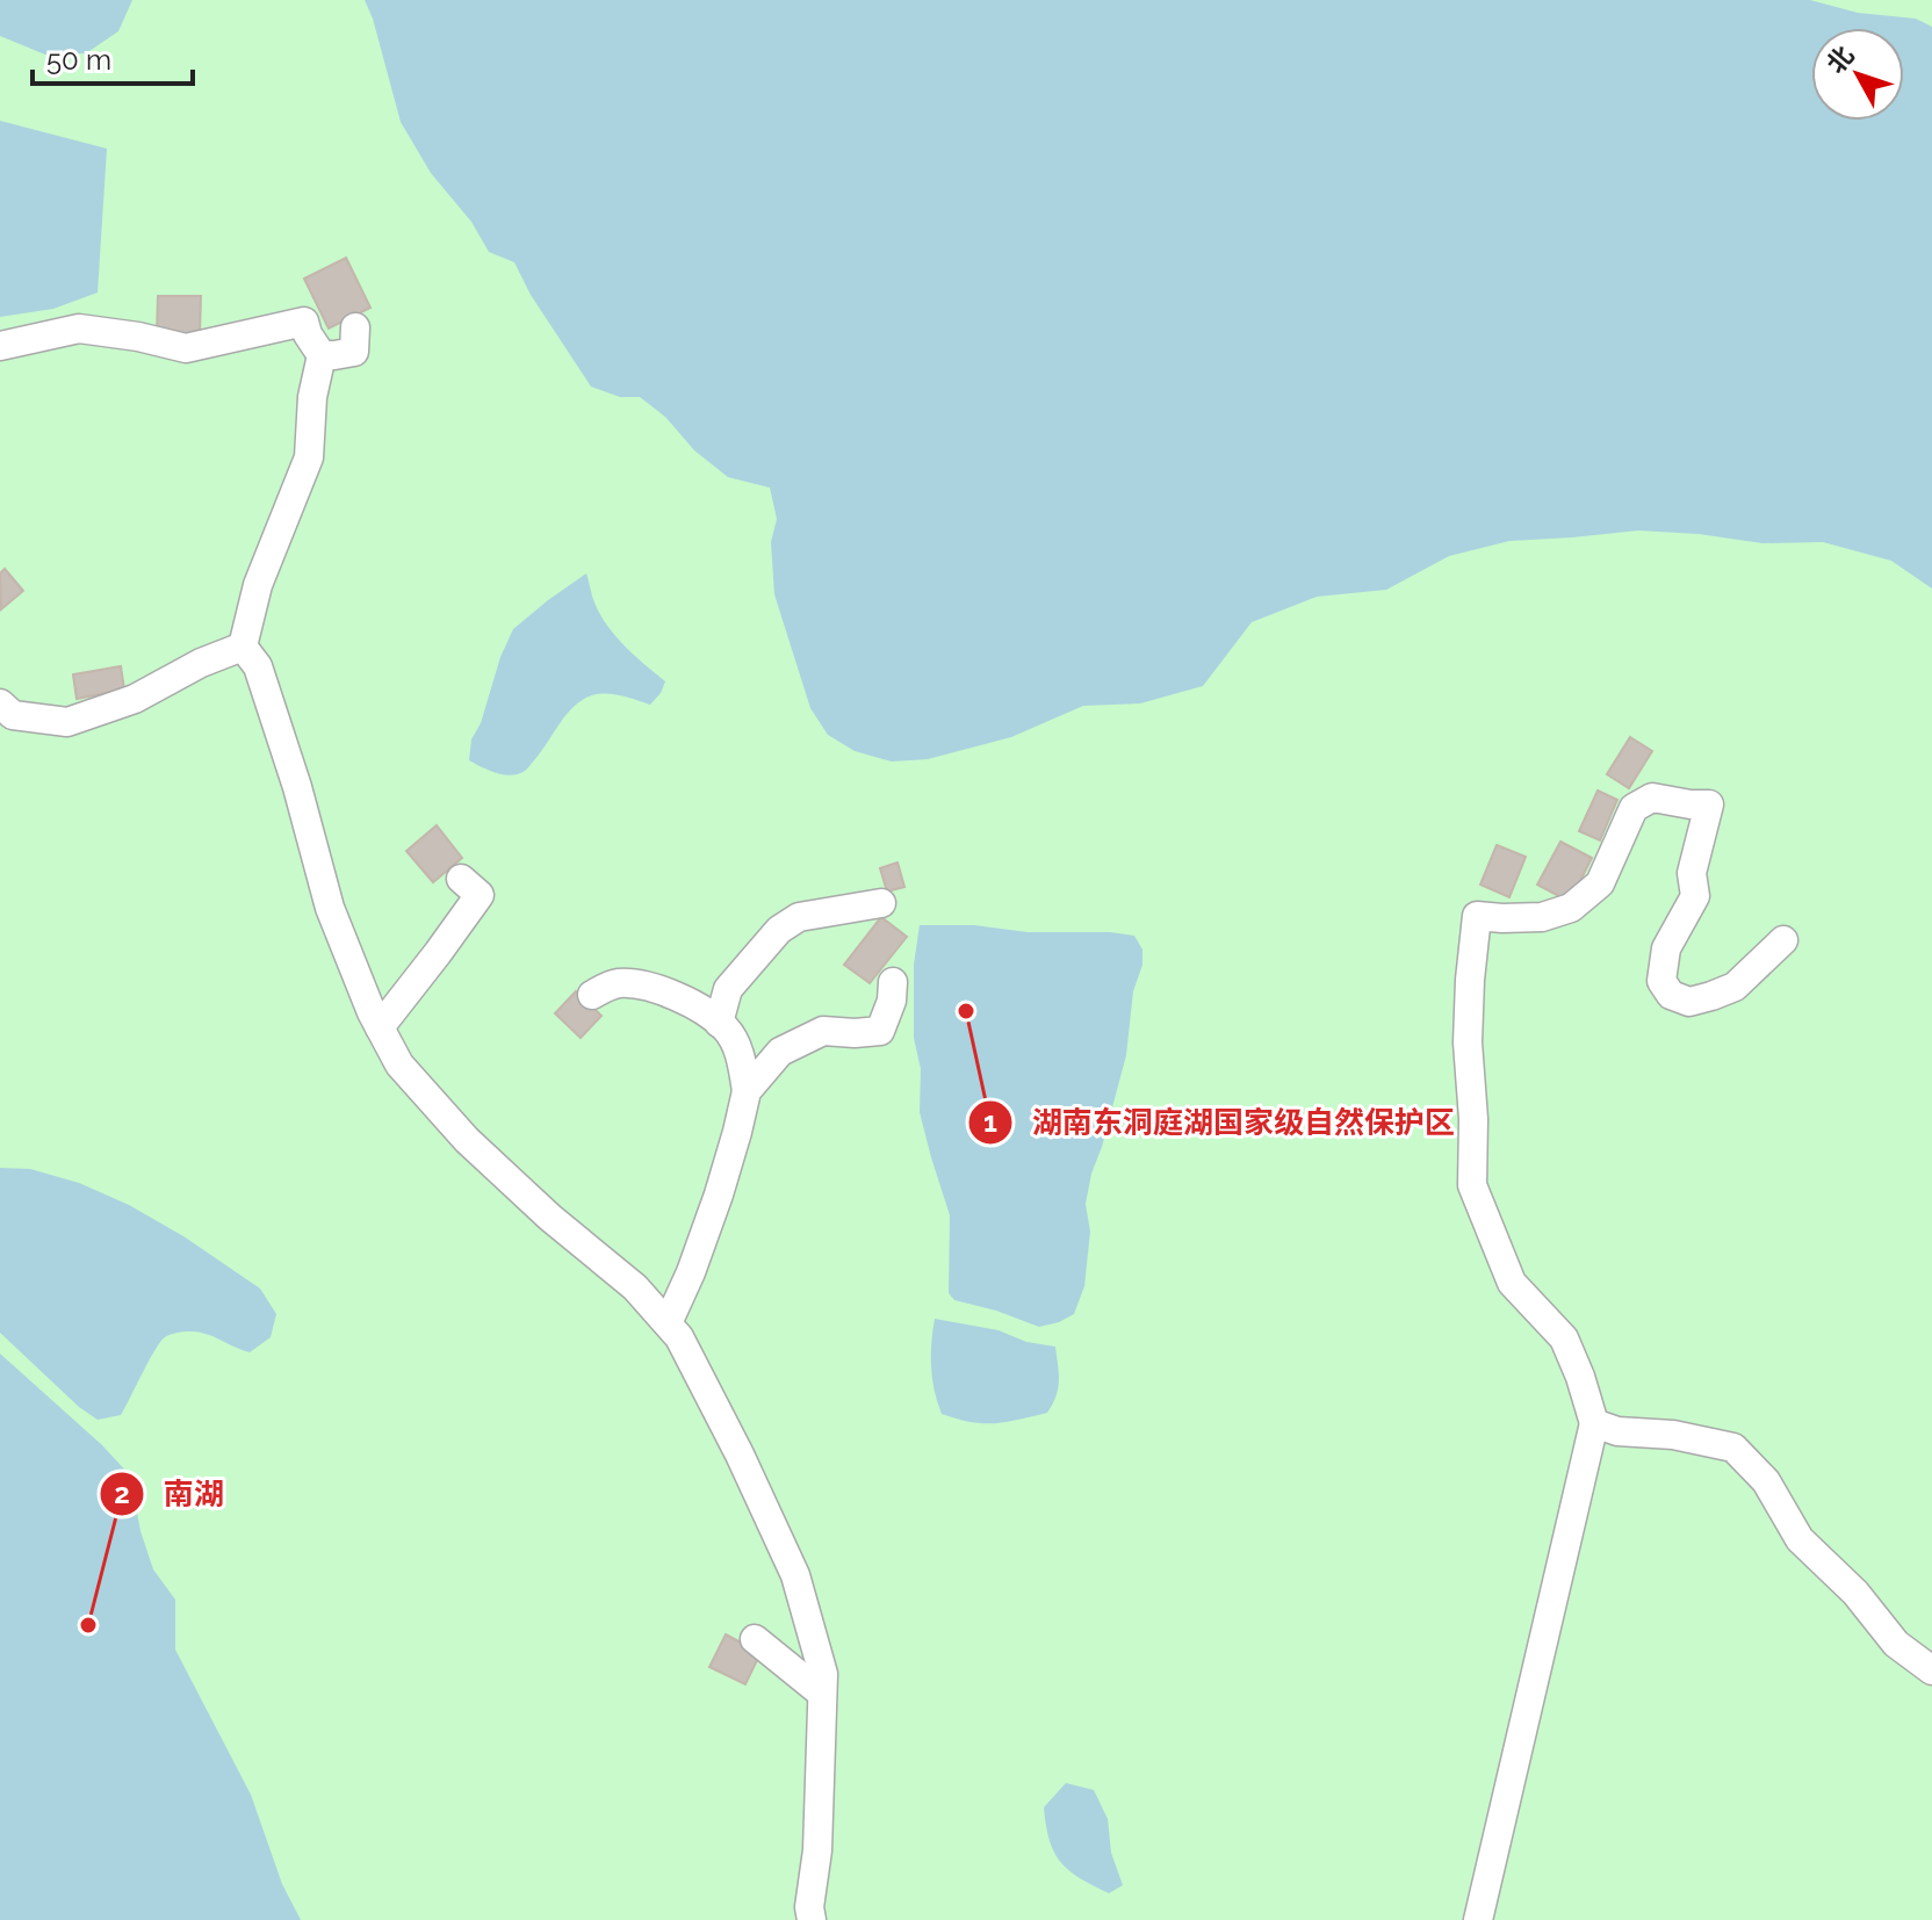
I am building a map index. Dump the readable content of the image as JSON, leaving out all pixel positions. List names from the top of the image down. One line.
{"places":["湖南东洞庭湖国家级自然保护区","南湖"],"scale_bar":"50 m","north":"top left"}
